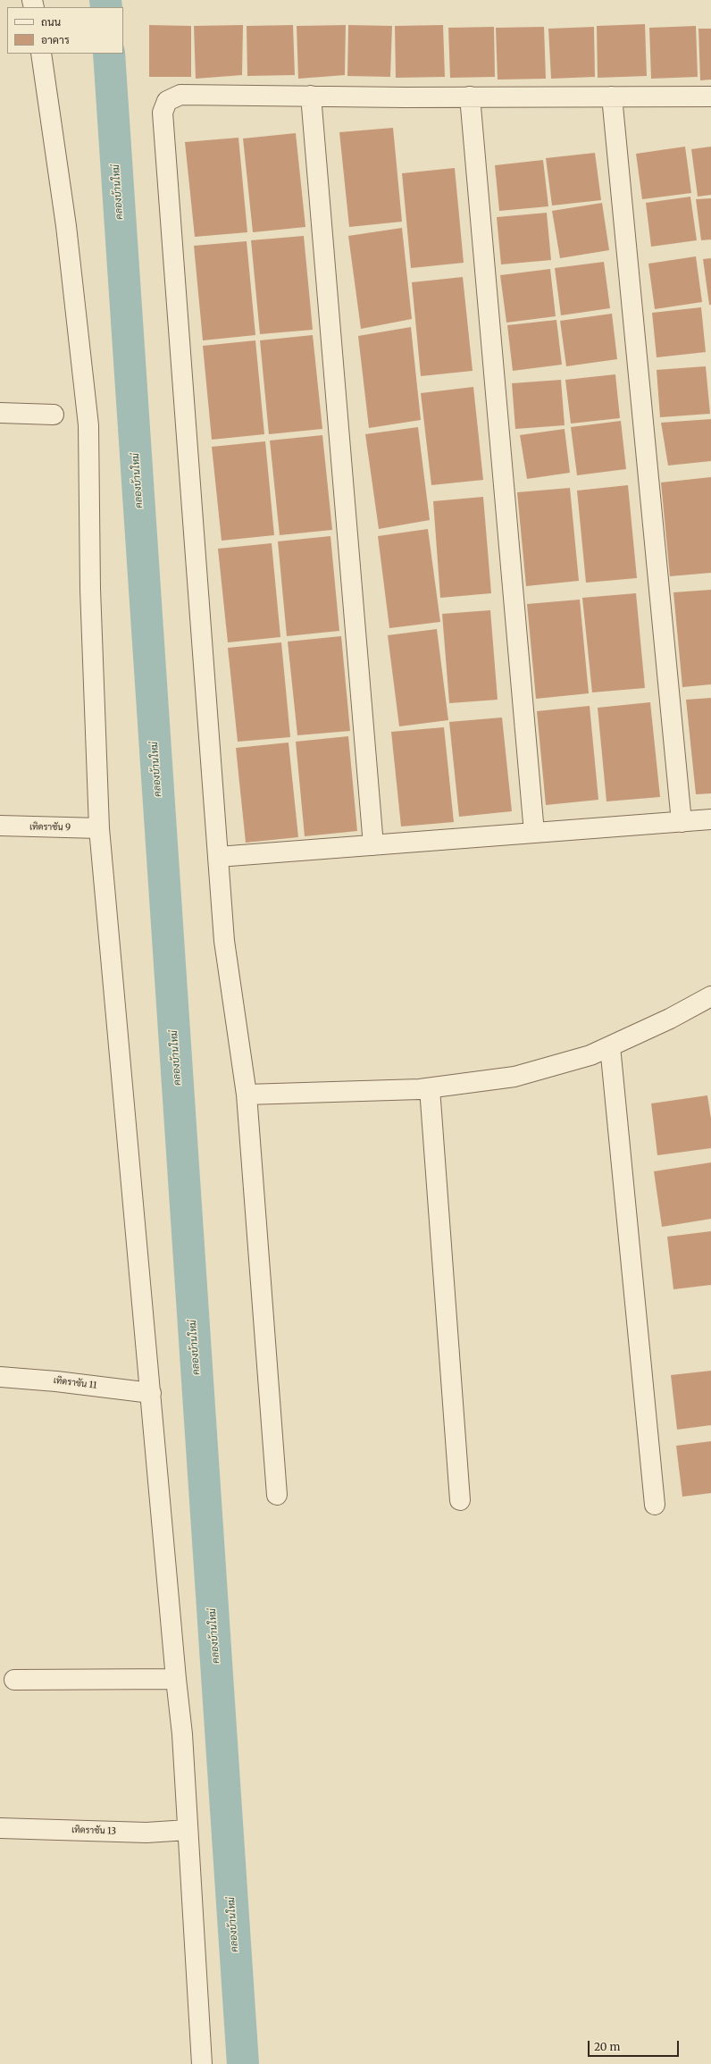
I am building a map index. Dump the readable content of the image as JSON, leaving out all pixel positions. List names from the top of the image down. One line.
{"streets":{"street":["เทิดราชัน 9","เทิดราชัน 11","เทิดราชัน 13"]},"water":["คลองบ้านใหม่"],"legend":["ถนน","อาคาร"],"scale_bar":"20 m"}
